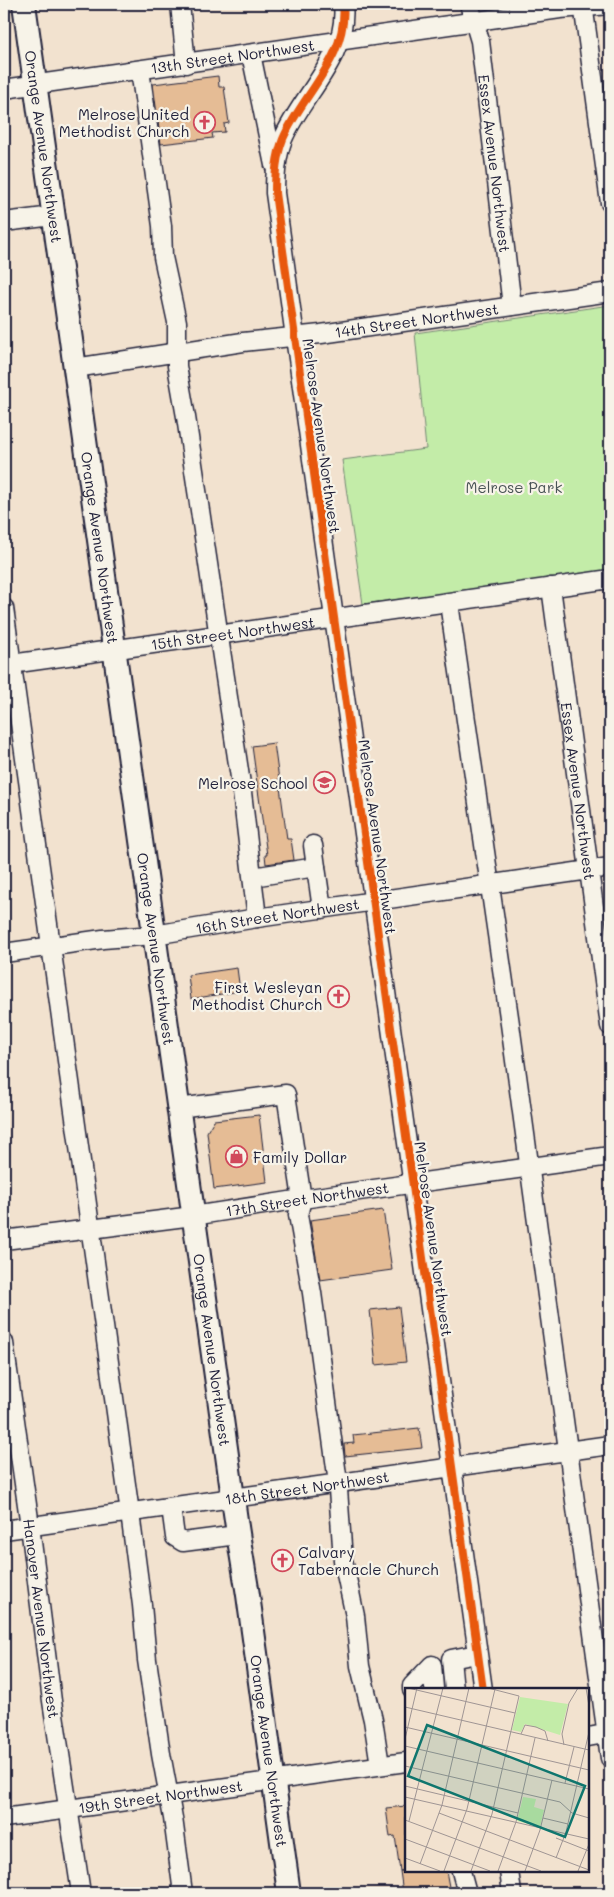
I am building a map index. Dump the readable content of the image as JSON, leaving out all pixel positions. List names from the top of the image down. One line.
{"streets":{"main road":["Orange Avenue Northwest"],"street":["13th Street Northwest","Essex Avenue Northwest","14th Street Northwest","Melrose Avenue Northwest","15th Street Northwest","16th Street Northwest","17th Street Northwest","18th Street Northwest","Hanover Avenue Northwest","19th Street Northwest"]},"crossings":[["13th Street Northwest","Orange Avenue Northwest"],["13th Street Northwest","Essex Avenue Northwest"],["13th Street Northwest","Melrose Avenue Northwest"],["Orange Avenue Northwest","14th Street Northwest"],["Orange Avenue Northwest","15th Street Northwest"],["Orange Avenue Northwest","16th Street Northwest"],["Orange Avenue Northwest","17th Street Northwest"],["Orange Avenue Northwest","18th Street Northwest"],["Orange Avenue Northwest","19th Street Northwest"],["Essex Avenue Northwest","14th Street Northwest"],["Essex Avenue Northwest","15th Street Northwest"],["Essex Avenue Northwest","16th Street Northwest"],["14th Street Northwest","Melrose Avenue Northwest"],["Melrose Avenue Northwest","15th Street Northwest"],["Melrose Avenue Northwest","16th Street Northwest"],["Melrose Avenue Northwest","17th Street Northwest"],["Melrose Avenue Northwest","18th Street Northwest"],["18th Street Northwest","Hanover Avenue Northwest"],["Hanover Avenue Northwest","19th Street Northwest"]],"parks":["Melrose Park"],"places":{"church":["Melrose United Methodist Church","First Wesleyan Methodist Church","Calvary Tabernacle Church"],"school or university":["Melrose School"],"shop":["Family Dollar"]}}
